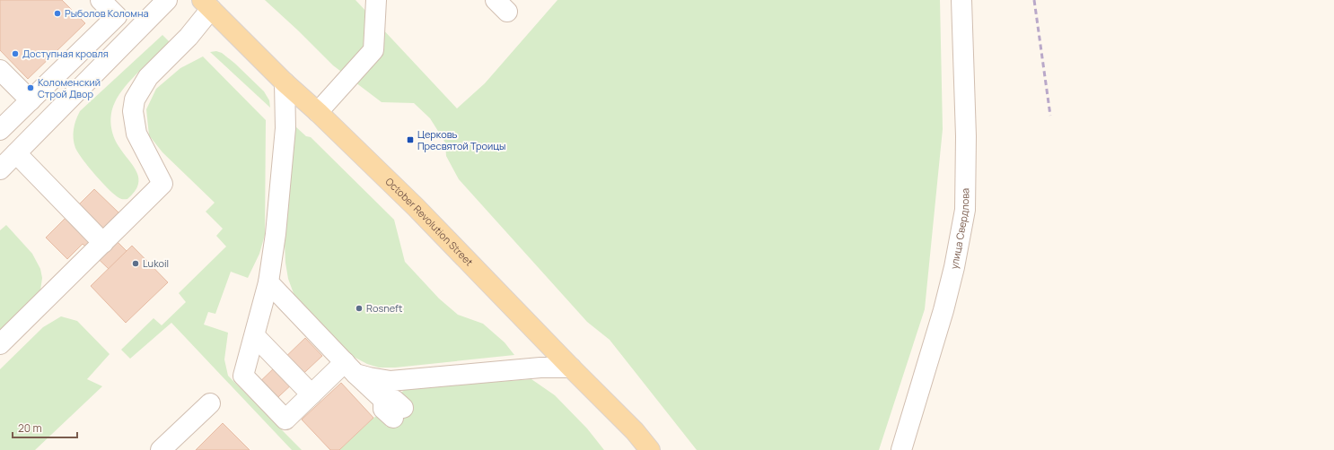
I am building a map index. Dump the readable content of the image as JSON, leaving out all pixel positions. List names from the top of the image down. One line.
{"streets":{"main road":["October Revolution Street"],"street":["улица Свердлова"]},"places":{"other":["Рыболов Коломна","Доступная кровля","Коломенский Строй Двор","Lukoil","Rosneft"],"transit":["Церковь Пресвятой Троицы"]},"scale_bar":"20 m"}
